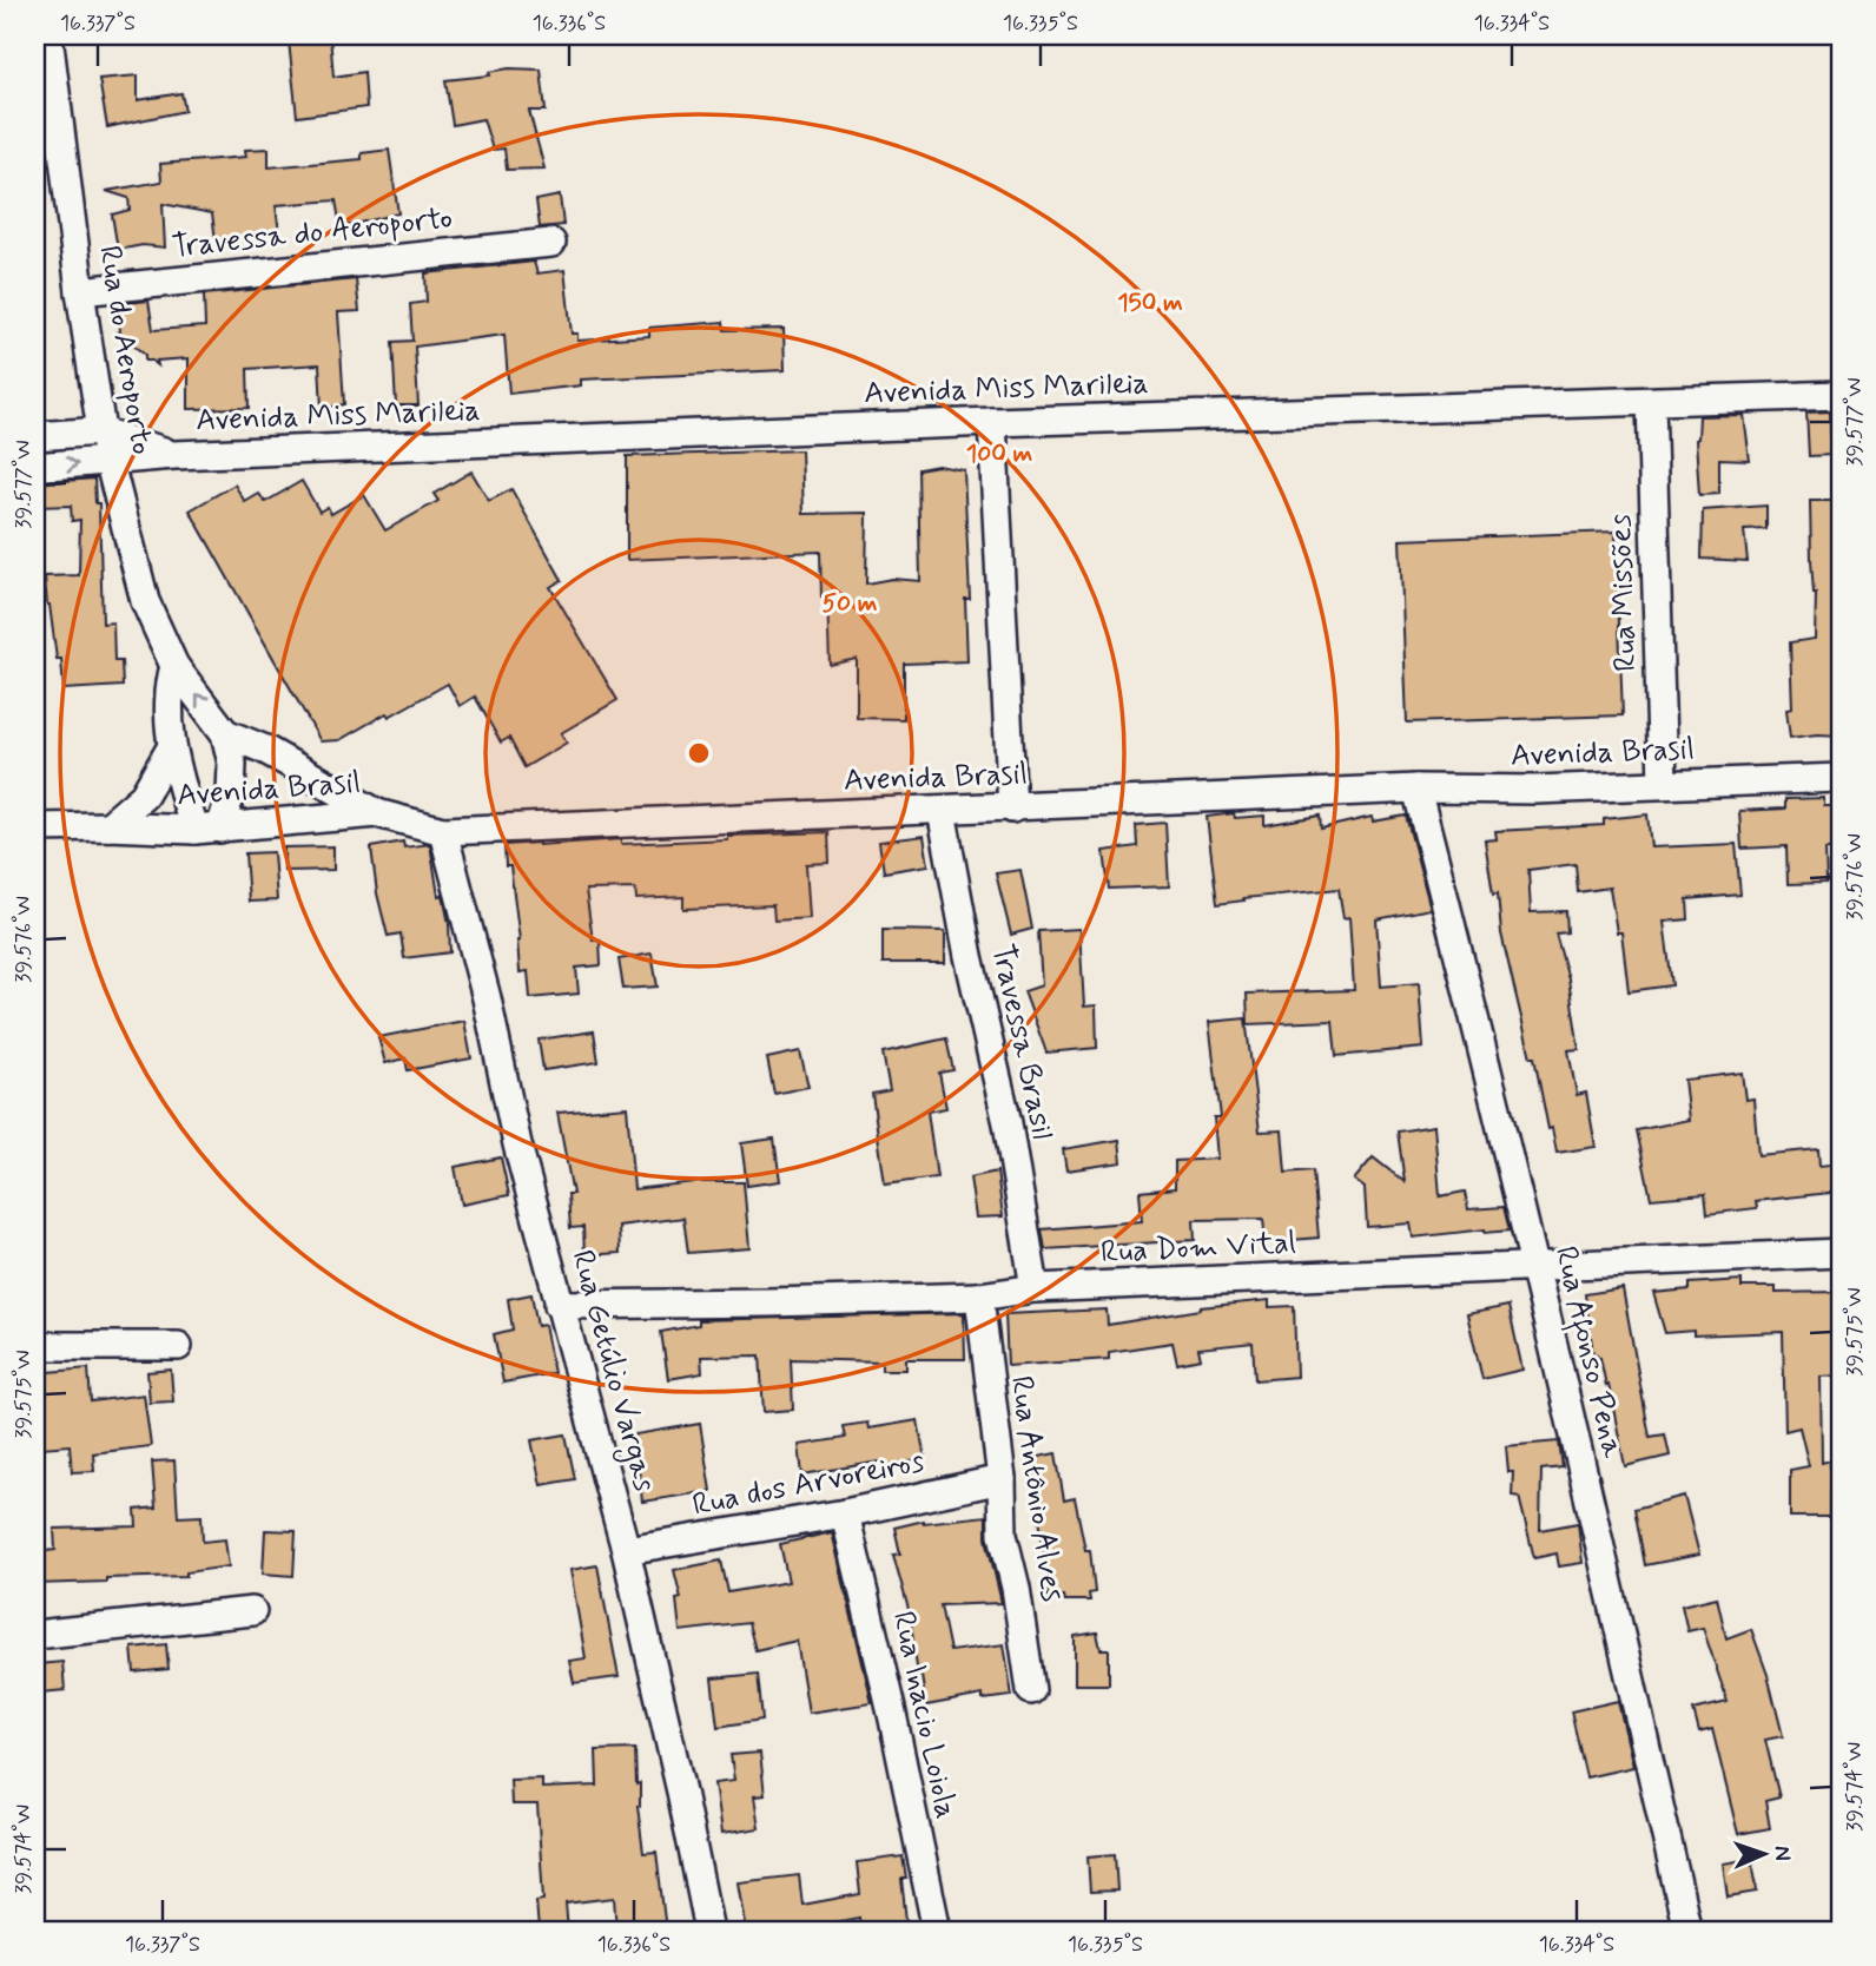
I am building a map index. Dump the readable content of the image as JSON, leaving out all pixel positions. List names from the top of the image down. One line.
{"streets":{"street":["Travessa do Aeroporto","Rua do Aeroporto","Avenida Miss Marileia","Rua Missões","Avenida Brasil","Travessa Brasil","Rua Dom Vital","Rua Afonso Pena","Rua Getúlio Vargas","Rua dos Arvoreiros","Rua Antônio Alves","Rua Inacio Loiola"]},"crossings":[["Travessa do Aeroporto","Rua do Aeroporto"],["Rua do Aeroporto","Avenida Miss Marileia"],["Avenida Miss Marileia","Rua Missões"],["Rua Missões","Avenida Brasil"],["Avenida Brasil","Travessa Brasil"],["Avenida Brasil","Rua Afonso Pena"],["Avenida Brasil","Rua Getúlio Vargas"],["Travessa Brasil","Rua Dom Vital"],["Rua Dom Vital","Rua Afonso Pena"],["Rua Dom Vital","Rua Getúlio Vargas"],["Rua Dom Vital","Rua Antônio Alves"],["Rua Getúlio Vargas","Rua dos Arvoreiros"],["Rua dos Arvoreiros","Rua Antônio Alves"],["Rua dos Arvoreiros","Rua Inacio Loiola"]],"north":"right","coordinates":["16.337°S","16.336°S","16.335°S","16.334°S","39.577°W","39.576°W","39.575°W","39.574°W"],"rings":["150 m","100 m","50 m"]}
